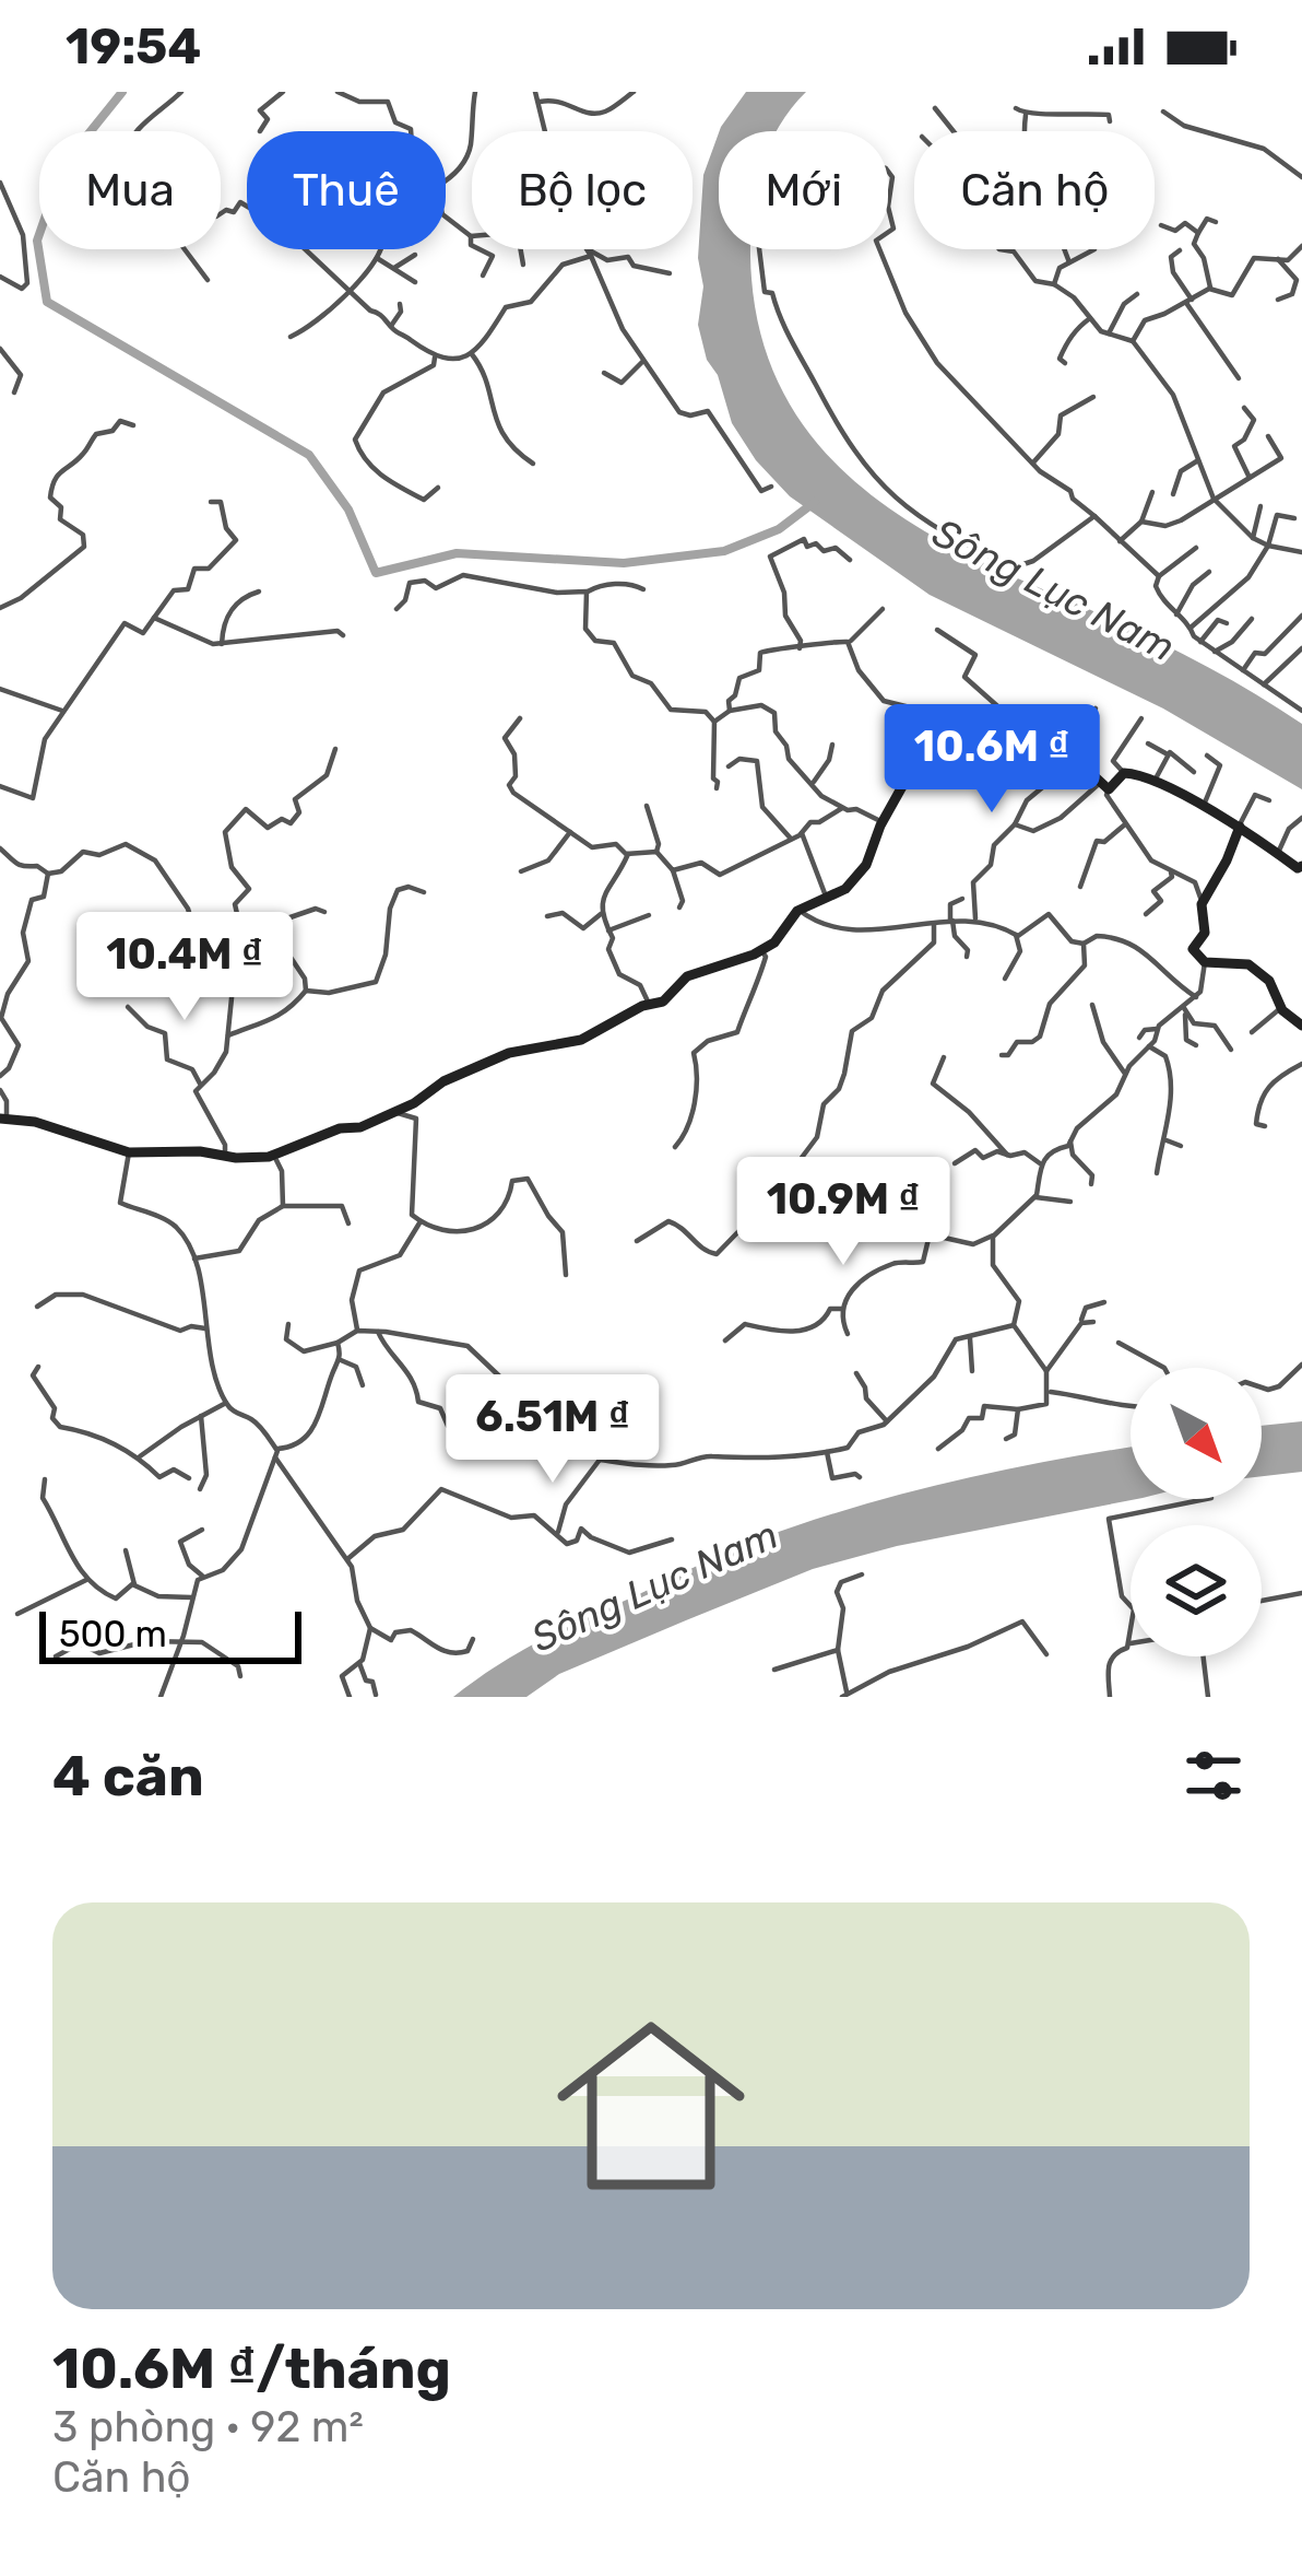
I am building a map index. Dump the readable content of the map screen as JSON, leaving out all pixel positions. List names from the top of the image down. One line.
{"water":["Sông Lục Nam"],"scale_bar":"500 m","north":"bottom right","page":{"status":"19:54","chip":["Mua","Thuê","Bộ lọc","Mới","Căn hộ"],"price":["10.6M ₫","10.4M ₫","10.9M ₫","6.51M ₫"],"scale":"500 m","heading":"4 căn","list":[{"name":"10.6M ₫/tháng","note":"3 phòng · 92 m² · Căn hộ"}]}}
